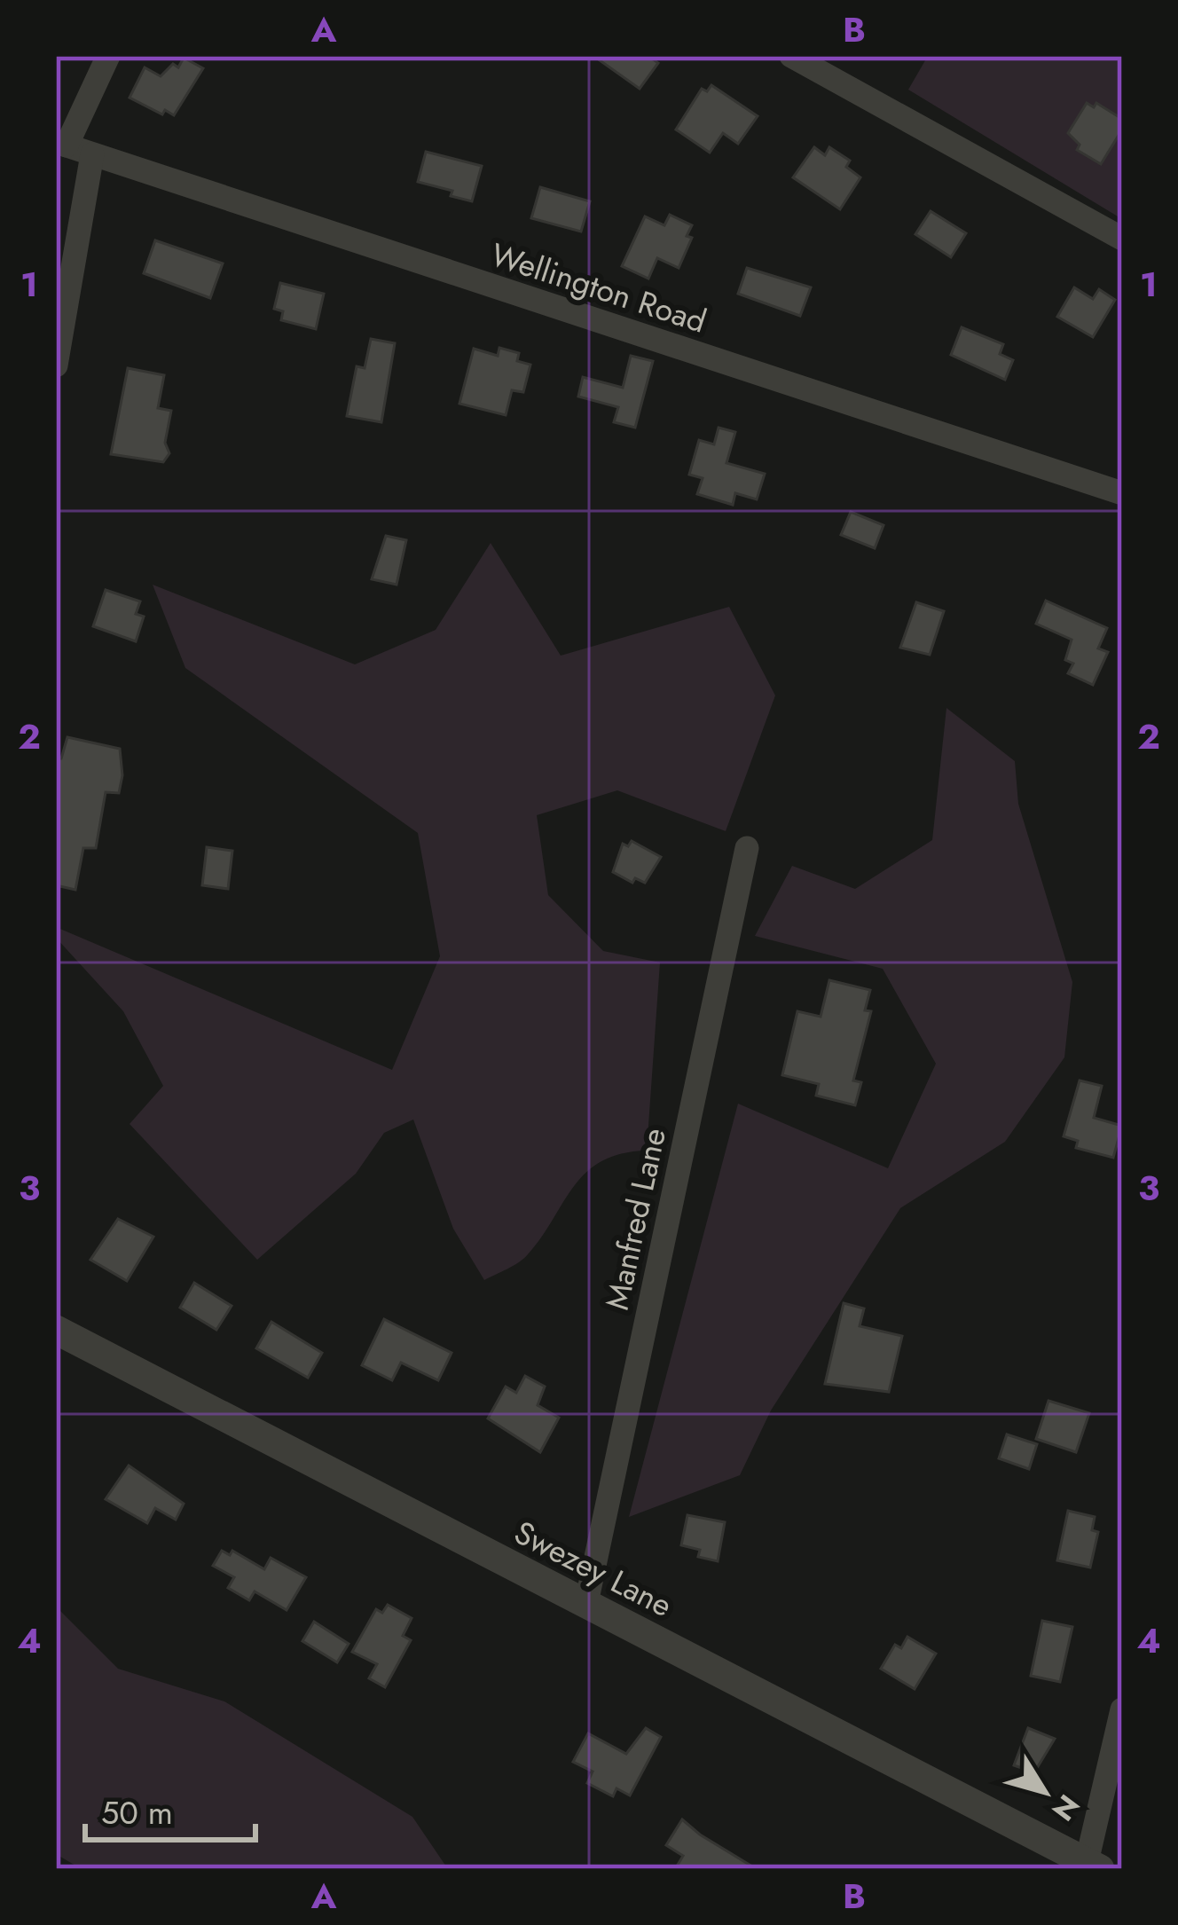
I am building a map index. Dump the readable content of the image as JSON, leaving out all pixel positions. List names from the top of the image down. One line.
{"streets":{"street":["Wellington Road","Manfred Lane","Swezey Lane"]},"crossings":[["Manfred Lane","Swezey Lane"]],"scale_bar":"50 m","north":"bottom right","grid":{"columns":["A","B"],"rows":["1","2","3","4"]}}
